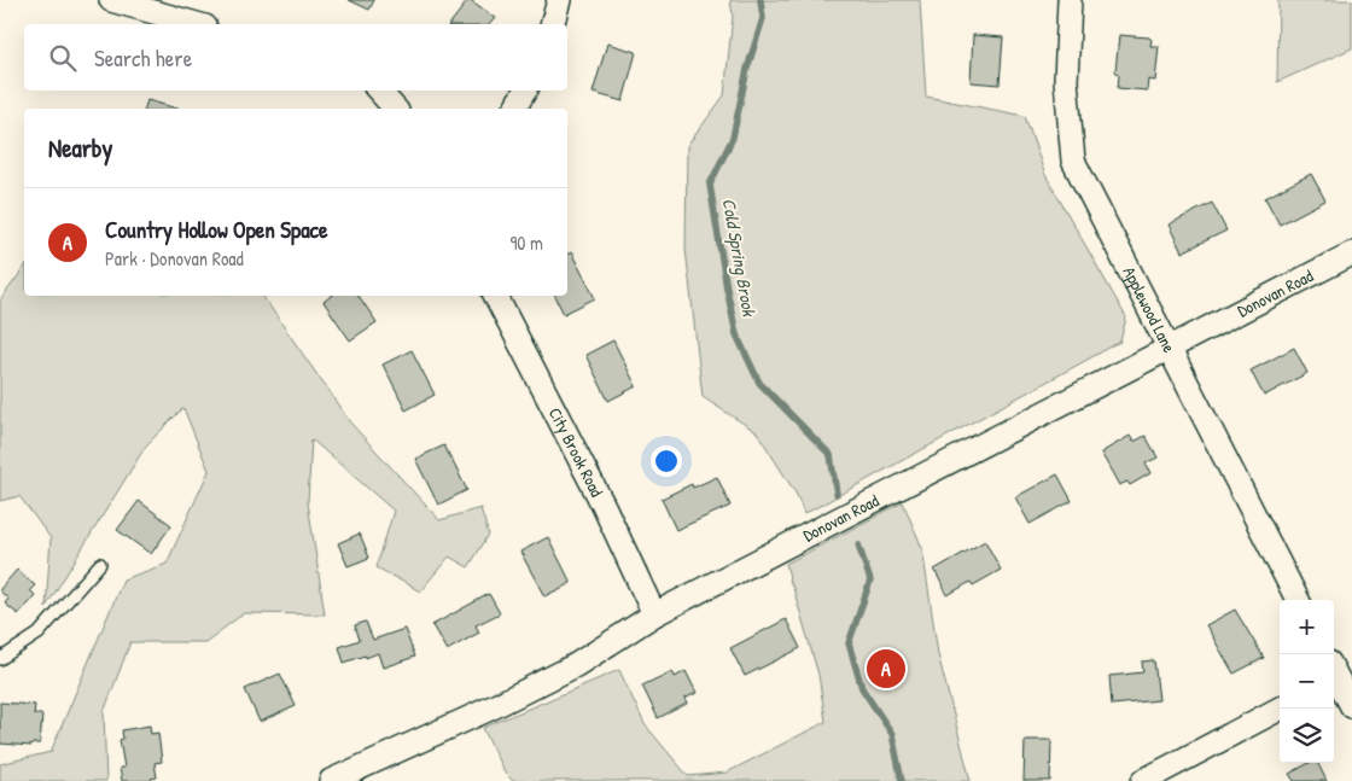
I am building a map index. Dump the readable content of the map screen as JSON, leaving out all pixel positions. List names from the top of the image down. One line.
{"streets":{"street":["Donovan Road","Applewood Lane","City Brook Road"]},"crossings":[["Donovan Road","Applewood Lane"],["Donovan Road","City Brook Road"]],"water":["Cold Spring Brook"],"page":{"search":"Search here","heading":"Nearby","list":[{"mark":"A","name":"Country Hollow Open Space","note":"Park · Donovan Road","value":"90 m"}],"map_buttons":["+","−"],"pins":"A"}}
